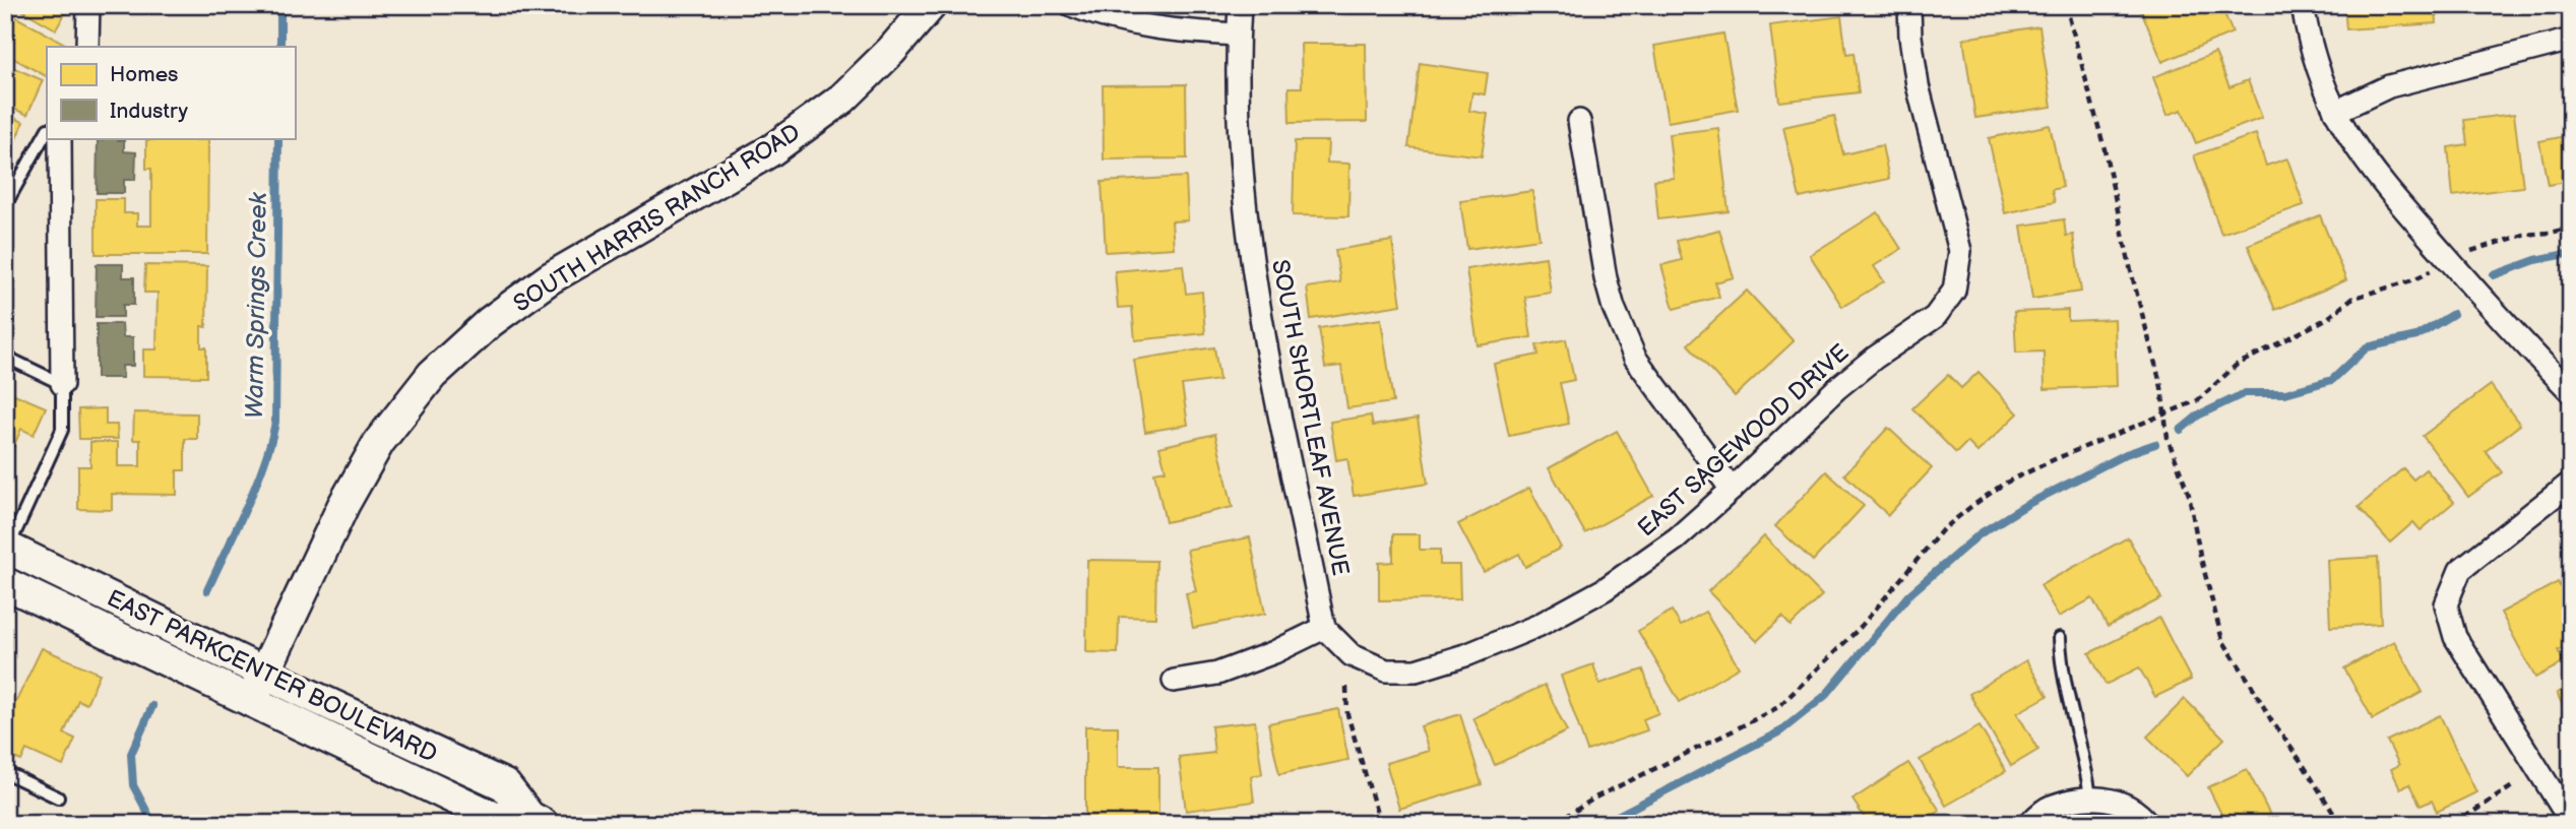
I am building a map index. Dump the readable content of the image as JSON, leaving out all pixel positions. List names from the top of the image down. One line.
{"streets":{"street":["SOUTH HARRIS RANCH ROAD","SOUTH SHORTLEAF AVENUE","EAST SAGEWOOD DRIVE","EAST PARKCENTER BOULEVARD"]},"crossings":[["SOUTH HARRIS RANCH ROAD","EAST PARKCENTER BOULEVARD"],["SOUTH SHORTLEAF AVENUE","EAST SAGEWOOD DRIVE"]],"water":["Warm Springs Creek"],"legend":["Homes","Industry"]}
